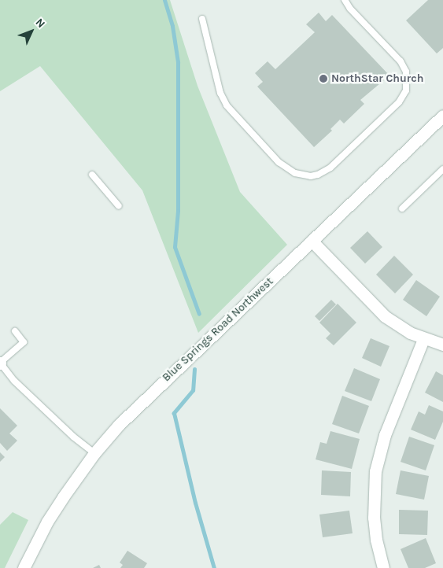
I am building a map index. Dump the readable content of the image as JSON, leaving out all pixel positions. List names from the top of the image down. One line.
{"streets":{"street":["Blue Springs Road Northwest"]},"places":["NorthStar Church"],"north":"top right"}
